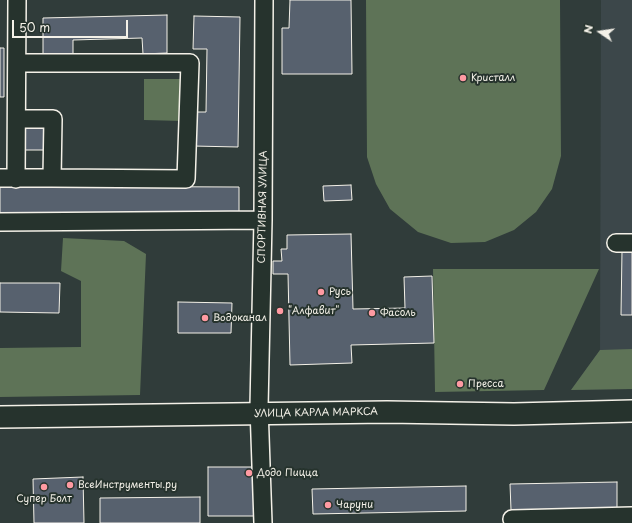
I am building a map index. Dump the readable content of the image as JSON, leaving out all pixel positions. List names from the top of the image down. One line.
{"streets":{"main road":["УЛИЦА КАРЛА МАРКСА"],"street":["СПОРТИВНАЯ УЛИЦА"]},"crossings":[["СПОРТИВНАЯ УЛИЦА","УЛИЦА КАРЛА МАРКСА"]],"places":["Кристалл","Русь","\"Алфавит\"","Фасоль","Водоканал","Пресса","Додо Пицца","ВсеИнструменты.ру","Супер Болт","Чаруни"],"scale_bar":"50 m","north":"left"}
